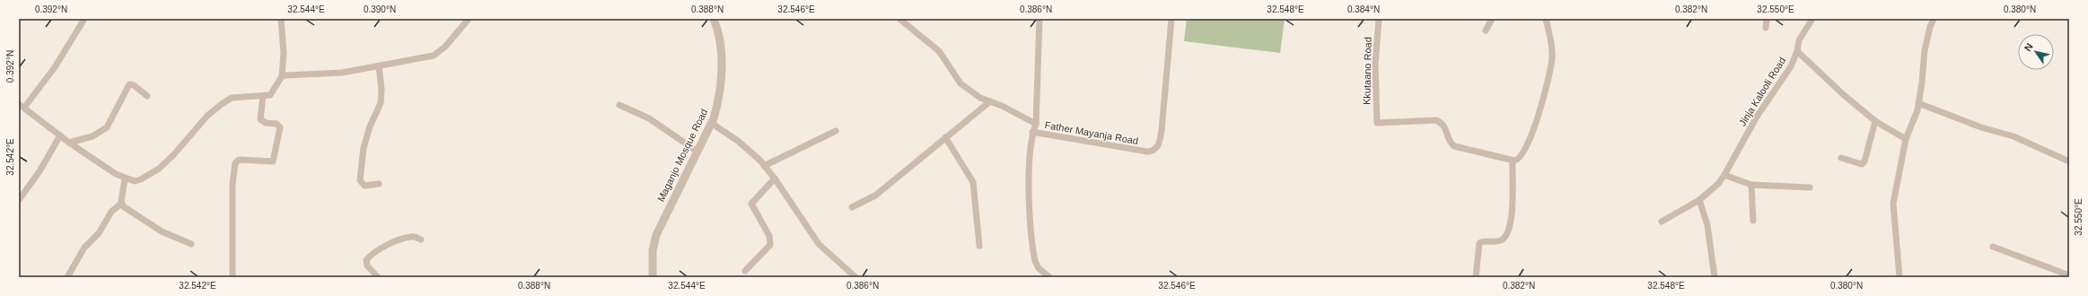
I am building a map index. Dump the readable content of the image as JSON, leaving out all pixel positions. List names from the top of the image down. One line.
{"streets":{"street":["Kkutaano Road","Jinja Kalooli Road","Father Mayanja Road","Maganjo Mosque Road"]},"north":"top left","coordinates":["0.392°N","32.544°E","0.390°N","0.388°N","32.546°E","0.386°N","32.548°E","0.384°N","0.382°N","32.550°E","0.380°N","32.542°E"]}
